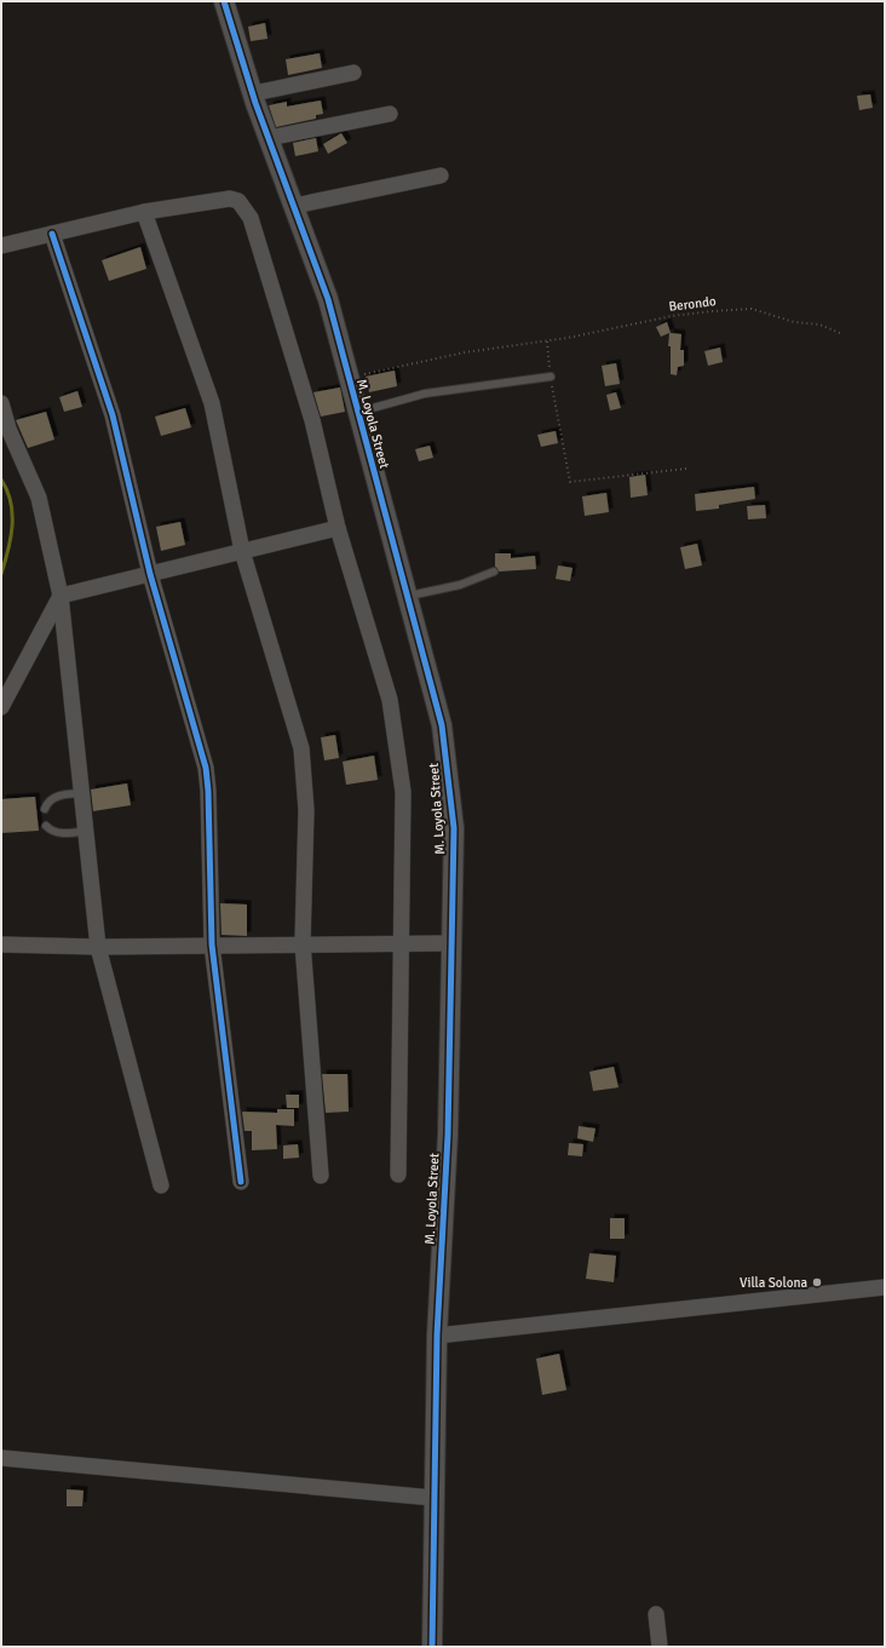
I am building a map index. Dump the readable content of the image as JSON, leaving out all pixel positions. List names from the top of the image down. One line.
{"streets":{"street":["M. Loyola Street"],"path":["Berondo"]},"crossings":[["Berondo","M. Loyola Street"]],"places":["Villa Solona"]}
